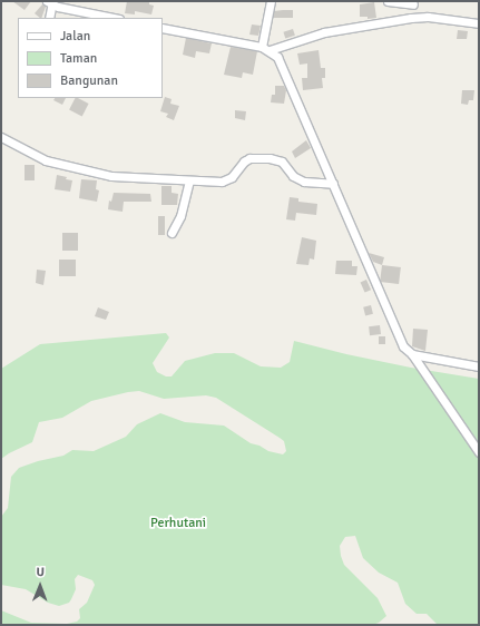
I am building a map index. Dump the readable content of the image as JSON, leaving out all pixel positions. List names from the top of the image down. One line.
{"parks":["Perhutani"],"legend":["Jalan","Taman","Bangunan"],"north":"top"}
